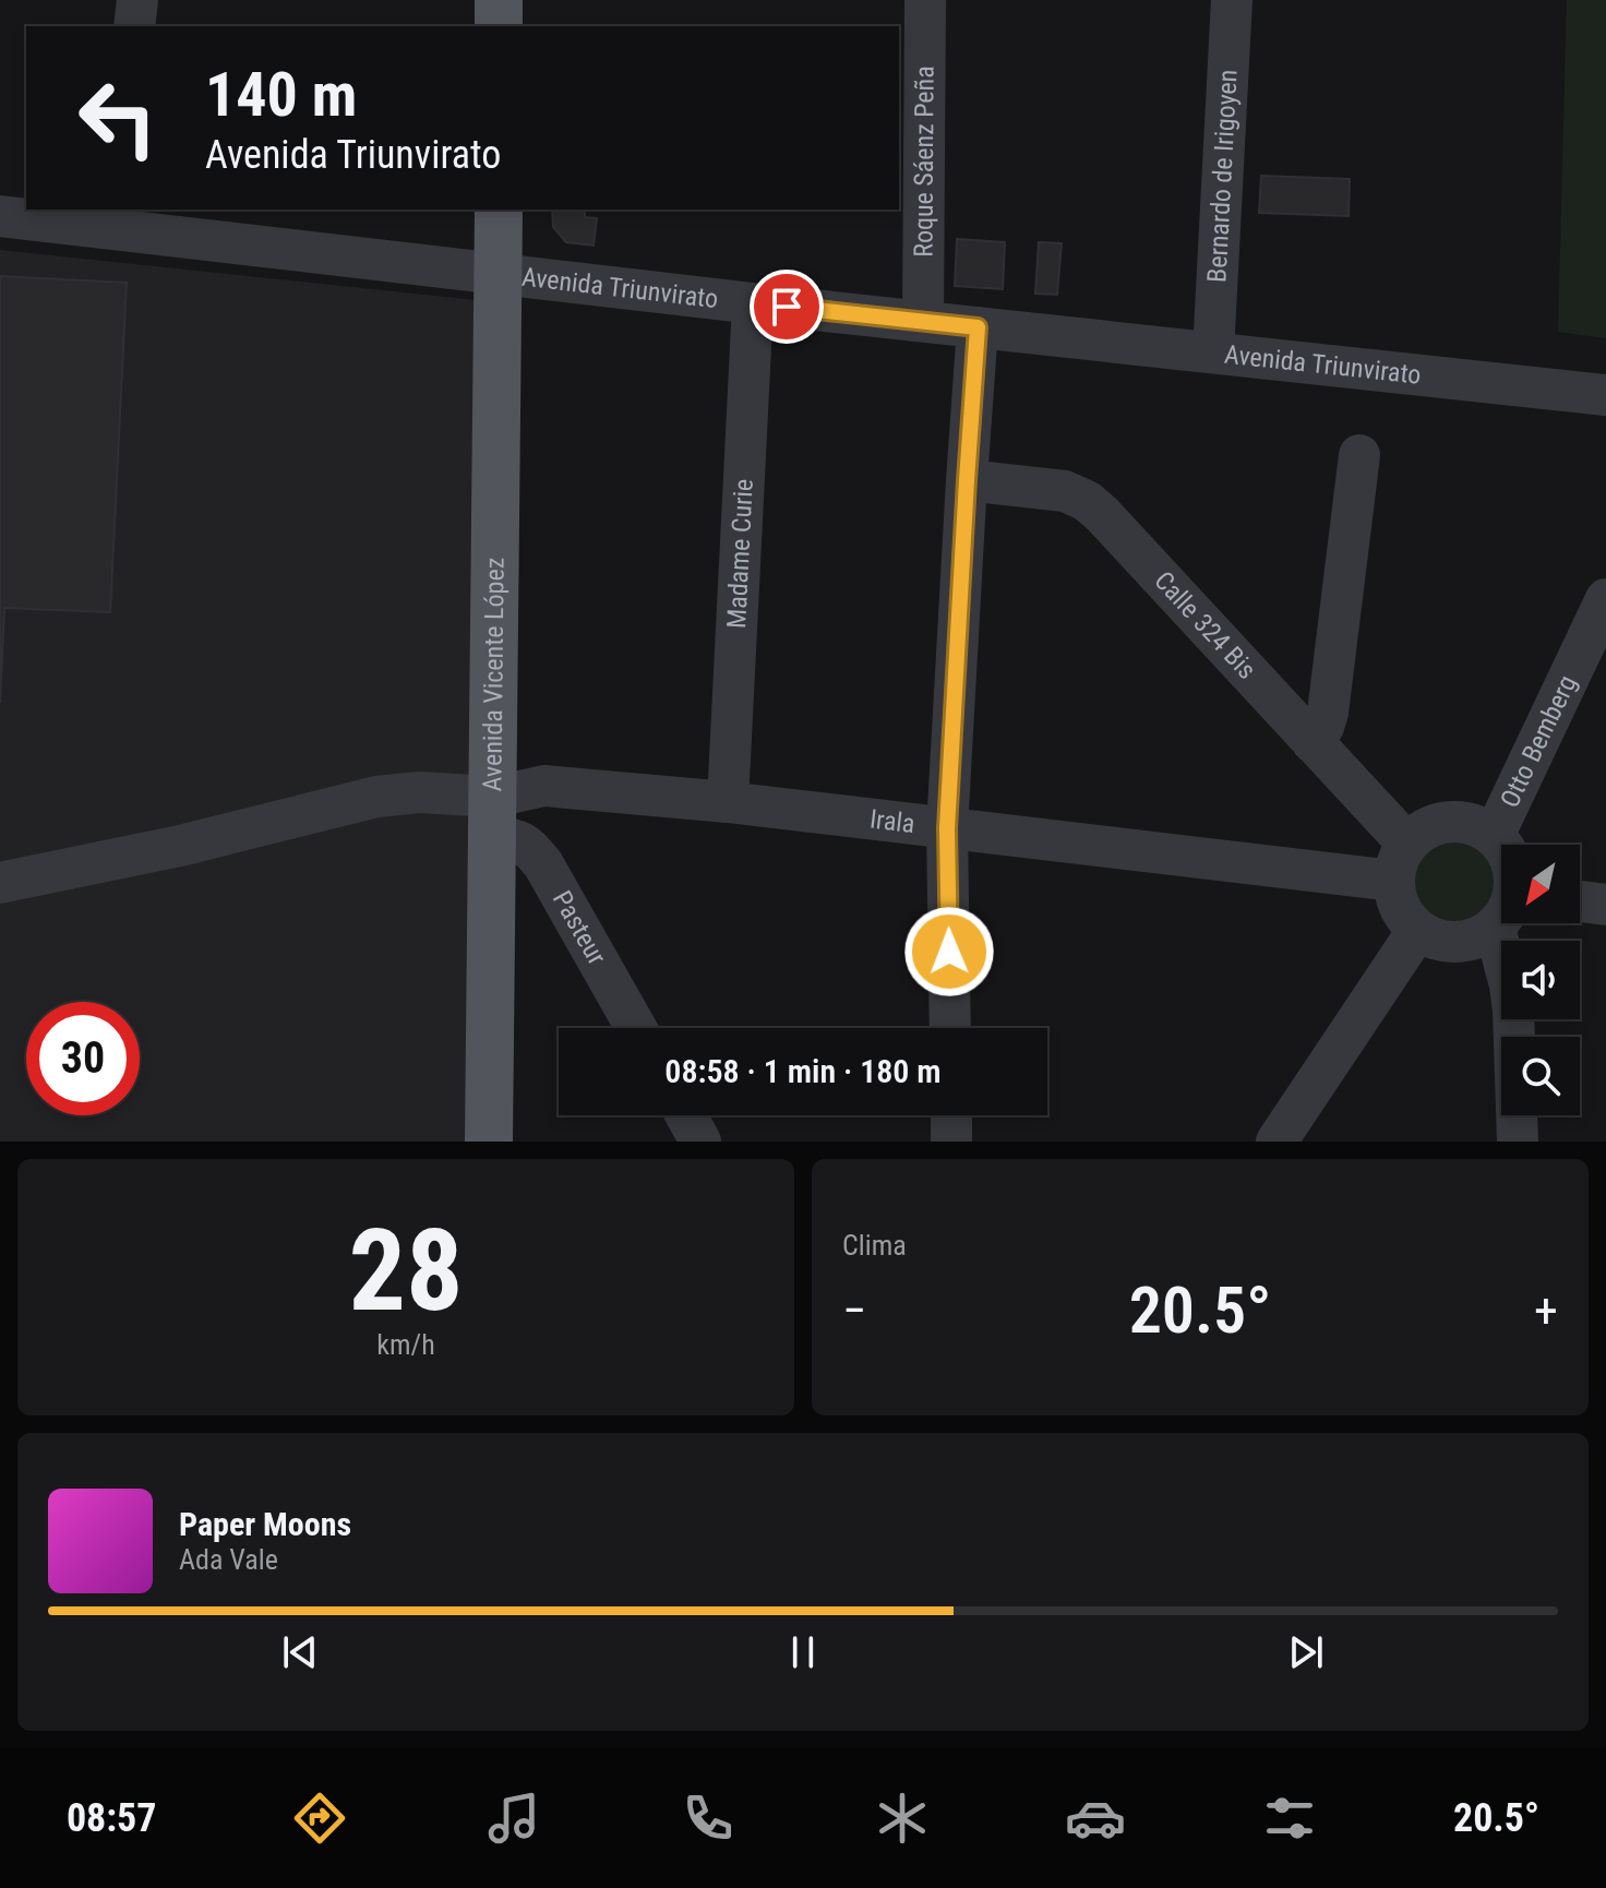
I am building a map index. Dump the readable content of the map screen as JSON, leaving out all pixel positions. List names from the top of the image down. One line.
{"streets":{"main road":["Avenida Vicente López"],"street":["Roque Sáenz Peña","Bernardo de Irigoyen","Avenida Triunvirato","Madame Curie","Calle 324 Bis","Otto Bemberg","Irala","Pasteur"]},"crossings":[["Roque Sáenz Peña","Avenida Triunvirato"],["Bernardo de Irigoyen","Avenida Triunvirato"],["Avenida Triunvirato","Madame Curie"],["Avenida Triunvirato","Avenida Vicente López"],["Madame Curie","Irala"],["Calle 324 Bis","Irala"],["Avenida Vicente López","Irala"],["Avenida Vicente López","Pasteur"],["Irala","Pasteur"]],"north":"bottom left","page":{"turn":["140 m","Avenida Triunvirato"],"limit":"30","trip":"08:58 · 1 min · 180 m","tile":[["28","km/h"],"Clima"],"heat":["−","20.5°","+"],"song":["Paper Moons","Ada Vale"],"tabs":["08:57","20.5°"]}}
